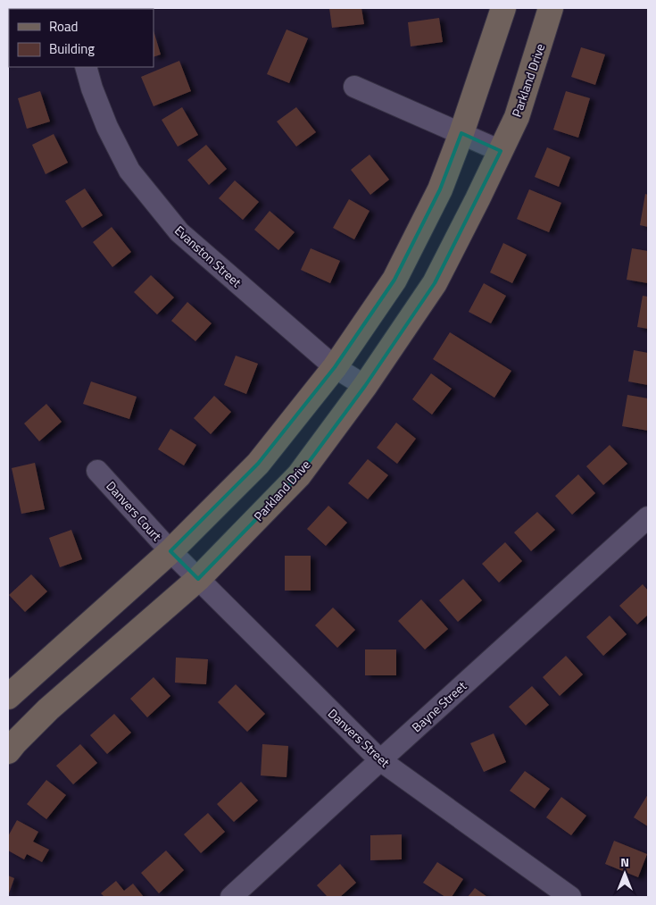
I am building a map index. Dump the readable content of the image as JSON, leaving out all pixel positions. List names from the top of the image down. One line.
{"streets":{"street":["Parkland Drive","Evanston Street","Danvers Court","Bayne Street","Danvers Street"]},"crossings":[["Parkland Drive","Evanston Street"],["Parkland Drive","Danvers Street"],["Danvers Court","Danvers Street"],["Bayne Street","Danvers Street"]],"legend":["Road","Building"],"north":"top"}
